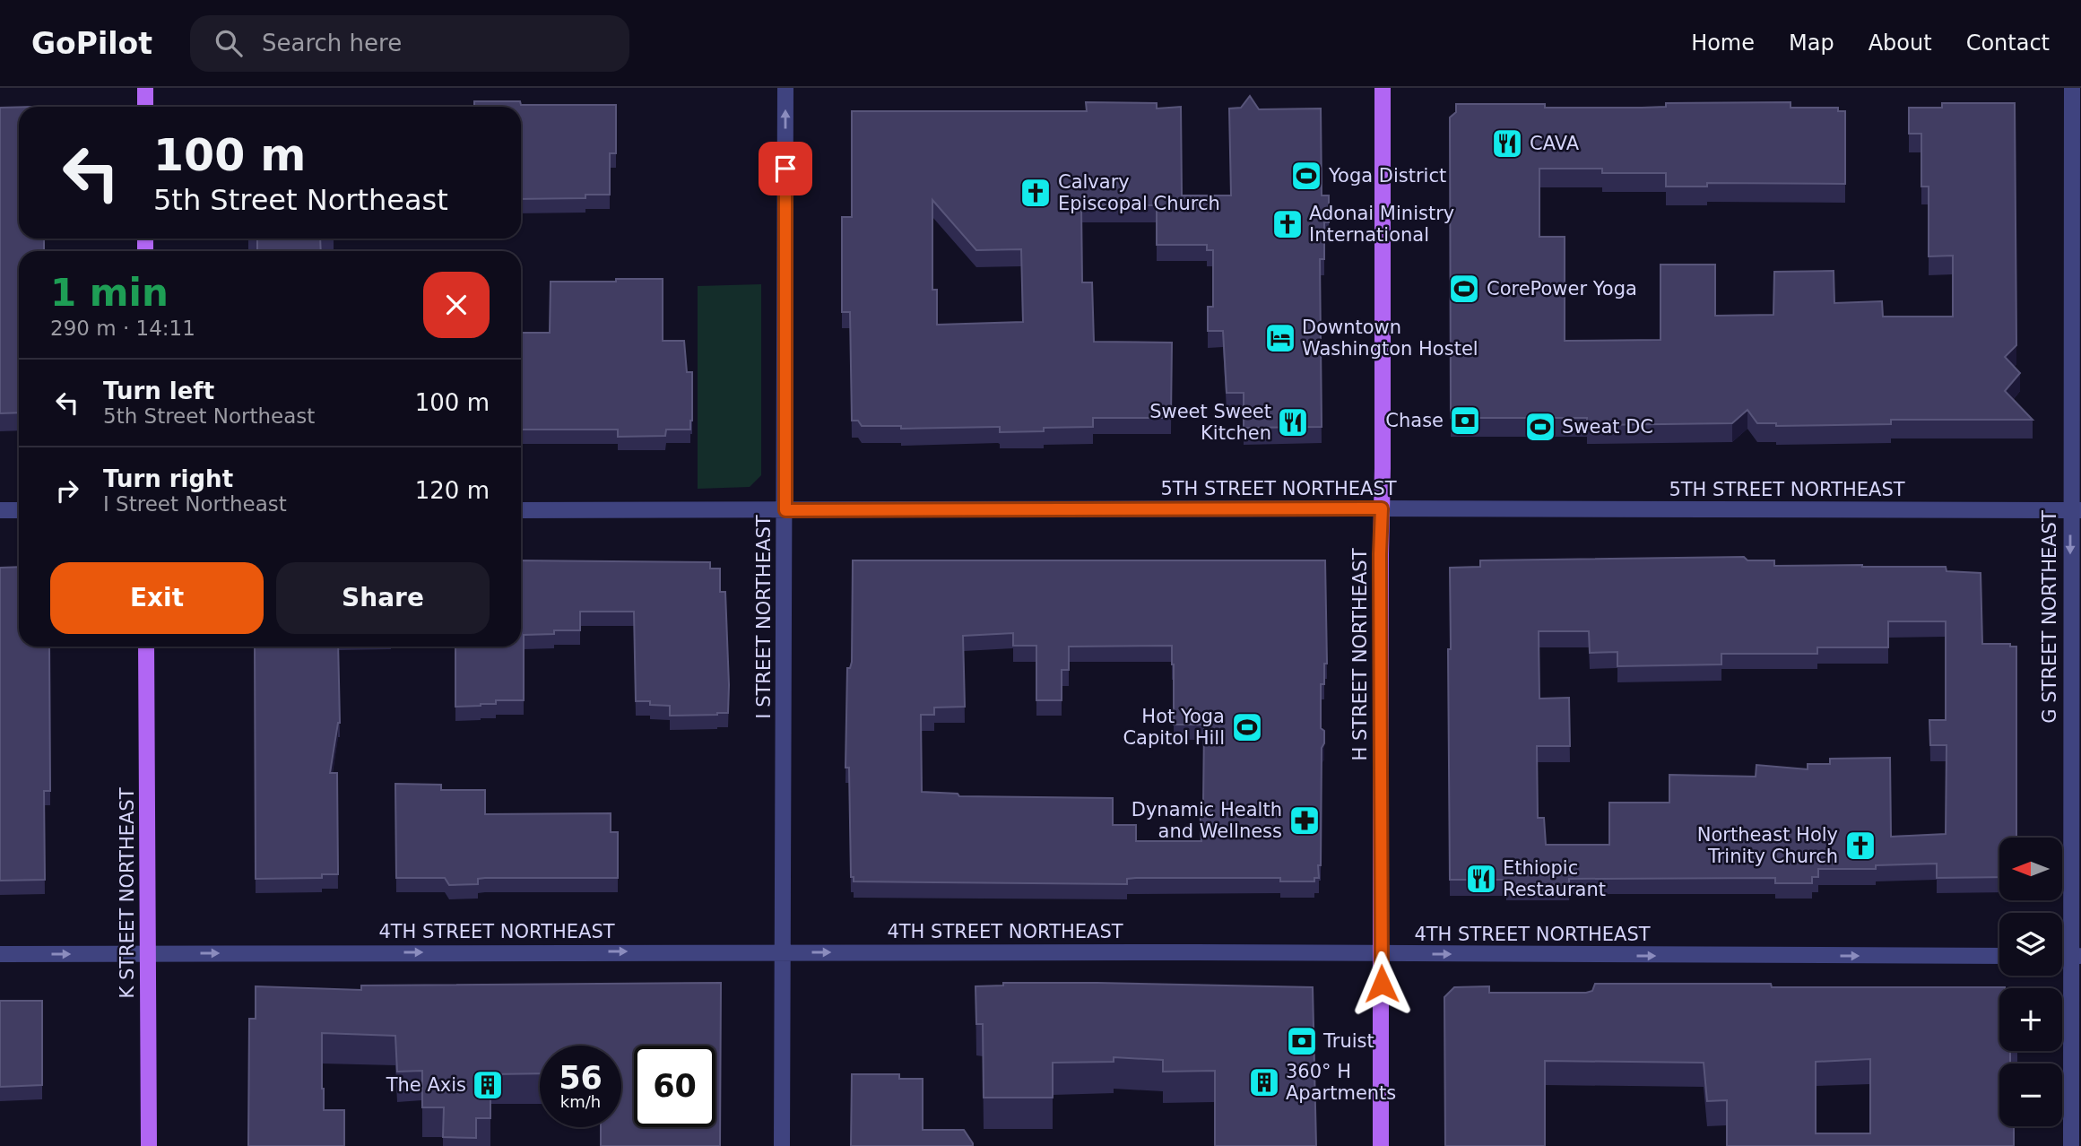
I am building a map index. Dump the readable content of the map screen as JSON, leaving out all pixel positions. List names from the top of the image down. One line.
{"streets":{"main road":["H STREET NORTHEAST","K STREET NORTHEAST"],"street":["5TH STREET NORTHEAST","I STREET NORTHEAST","G STREET NORTHEAST","4TH STREET NORTHEAST"]},"crossings":[["5TH STREET NORTHEAST","I STREET NORTHEAST"],["5TH STREET NORTHEAST","G STREET NORTHEAST"],["5TH STREET NORTHEAST","H STREET NORTHEAST"],["I STREET NORTHEAST","4TH STREET NORTHEAST"],["H STREET NORTHEAST","4TH STREET NORTHEAST"],["K STREET NORTHEAST","4TH STREET NORTHEAST"]],"one_way":["I STREET NORTHEAST","G STREET NORTHEAST","4TH STREET NORTHEAST"],"places":{"restaurant":["CAVA","Sweet Sweet Kitchen","Ethiopic Restaurant"],"sports":["Yoga District","CorePower Yoga","Sweat DC","Hot Yoga Capitol Hill"],"church":["Calvary Episcopal Church","Adonai Ministry International","Northeast Holy Trinity Church"],"hotel":["Downtown Washington Hostel"],"bank":["Chase","Truist"],"pharmacy":["Dynamic Health and Wellness"],"building":["360° H Apartments","The Axis"]},"north":"left","page":{"header":"GoPilot","search":"Search here","nav":["Home","Map","About","Contact"],"turn":["100 m","5th Street Northeast"],"heading":["1 min","290 m · 14:11"],"list":[{"name":"Turn left","note":"5th Street Northeast","value":"100 m"},{"name":"Turn right","note":"I Street Northeast","value":"120 m"}],"buttons":["Exit","Share"],"map_buttons":["+","−"],"speed":"56 km/h","limit":"60"}}
